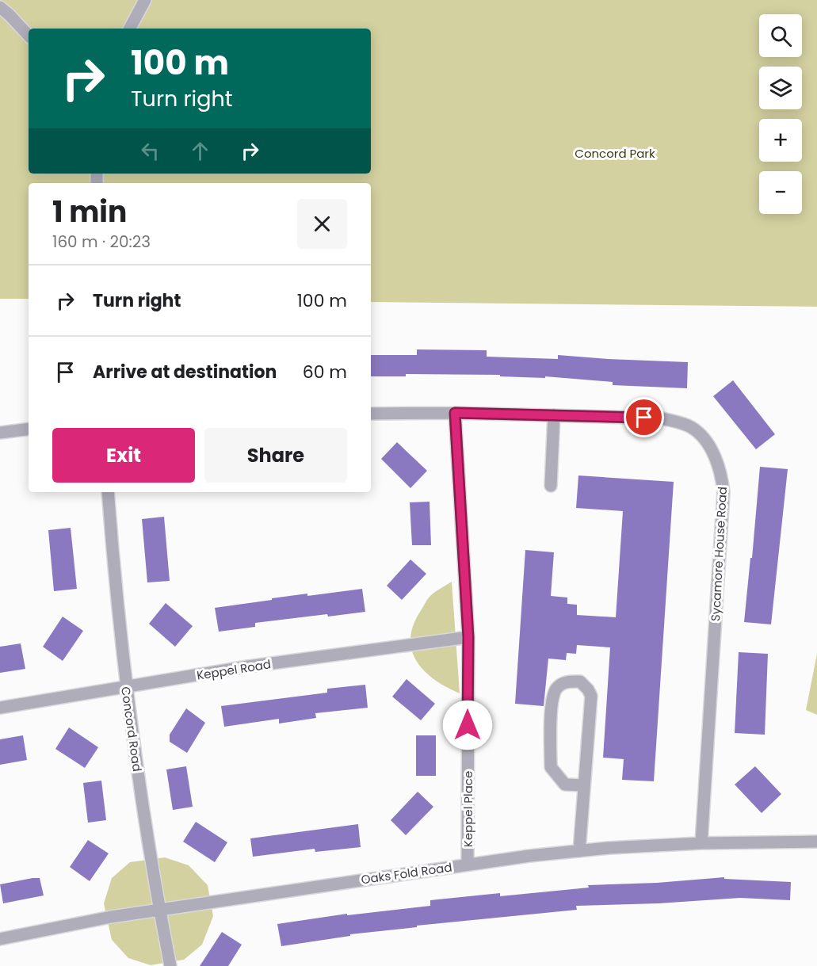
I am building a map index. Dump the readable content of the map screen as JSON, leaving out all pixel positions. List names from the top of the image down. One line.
{"streets":{"street":["Sycamore House Road","Keppel Road","Concord Road","Keppel Place","Oaks Fold Road"]},"crossings":[["Sycamore House Road","Keppel Place"],["Sycamore House Road","Oaks Fold Road"],["Keppel Road","Concord Road"],["Keppel Road","Keppel Place"],["Concord Road","Oaks Fold Road"],["Keppel Place","Oaks Fold Road"]],"parks":["Concord Park"],"page":{"map_buttons":["+","−"],"turn":["100 m","Turn right"],"heading":["1 min","160 m · 20:23"],"list":[{"name":"Turn right","value":"100 m"},{"name":"Arrive at destination","value":"60 m"}],"buttons":["Exit","Share"]}}
